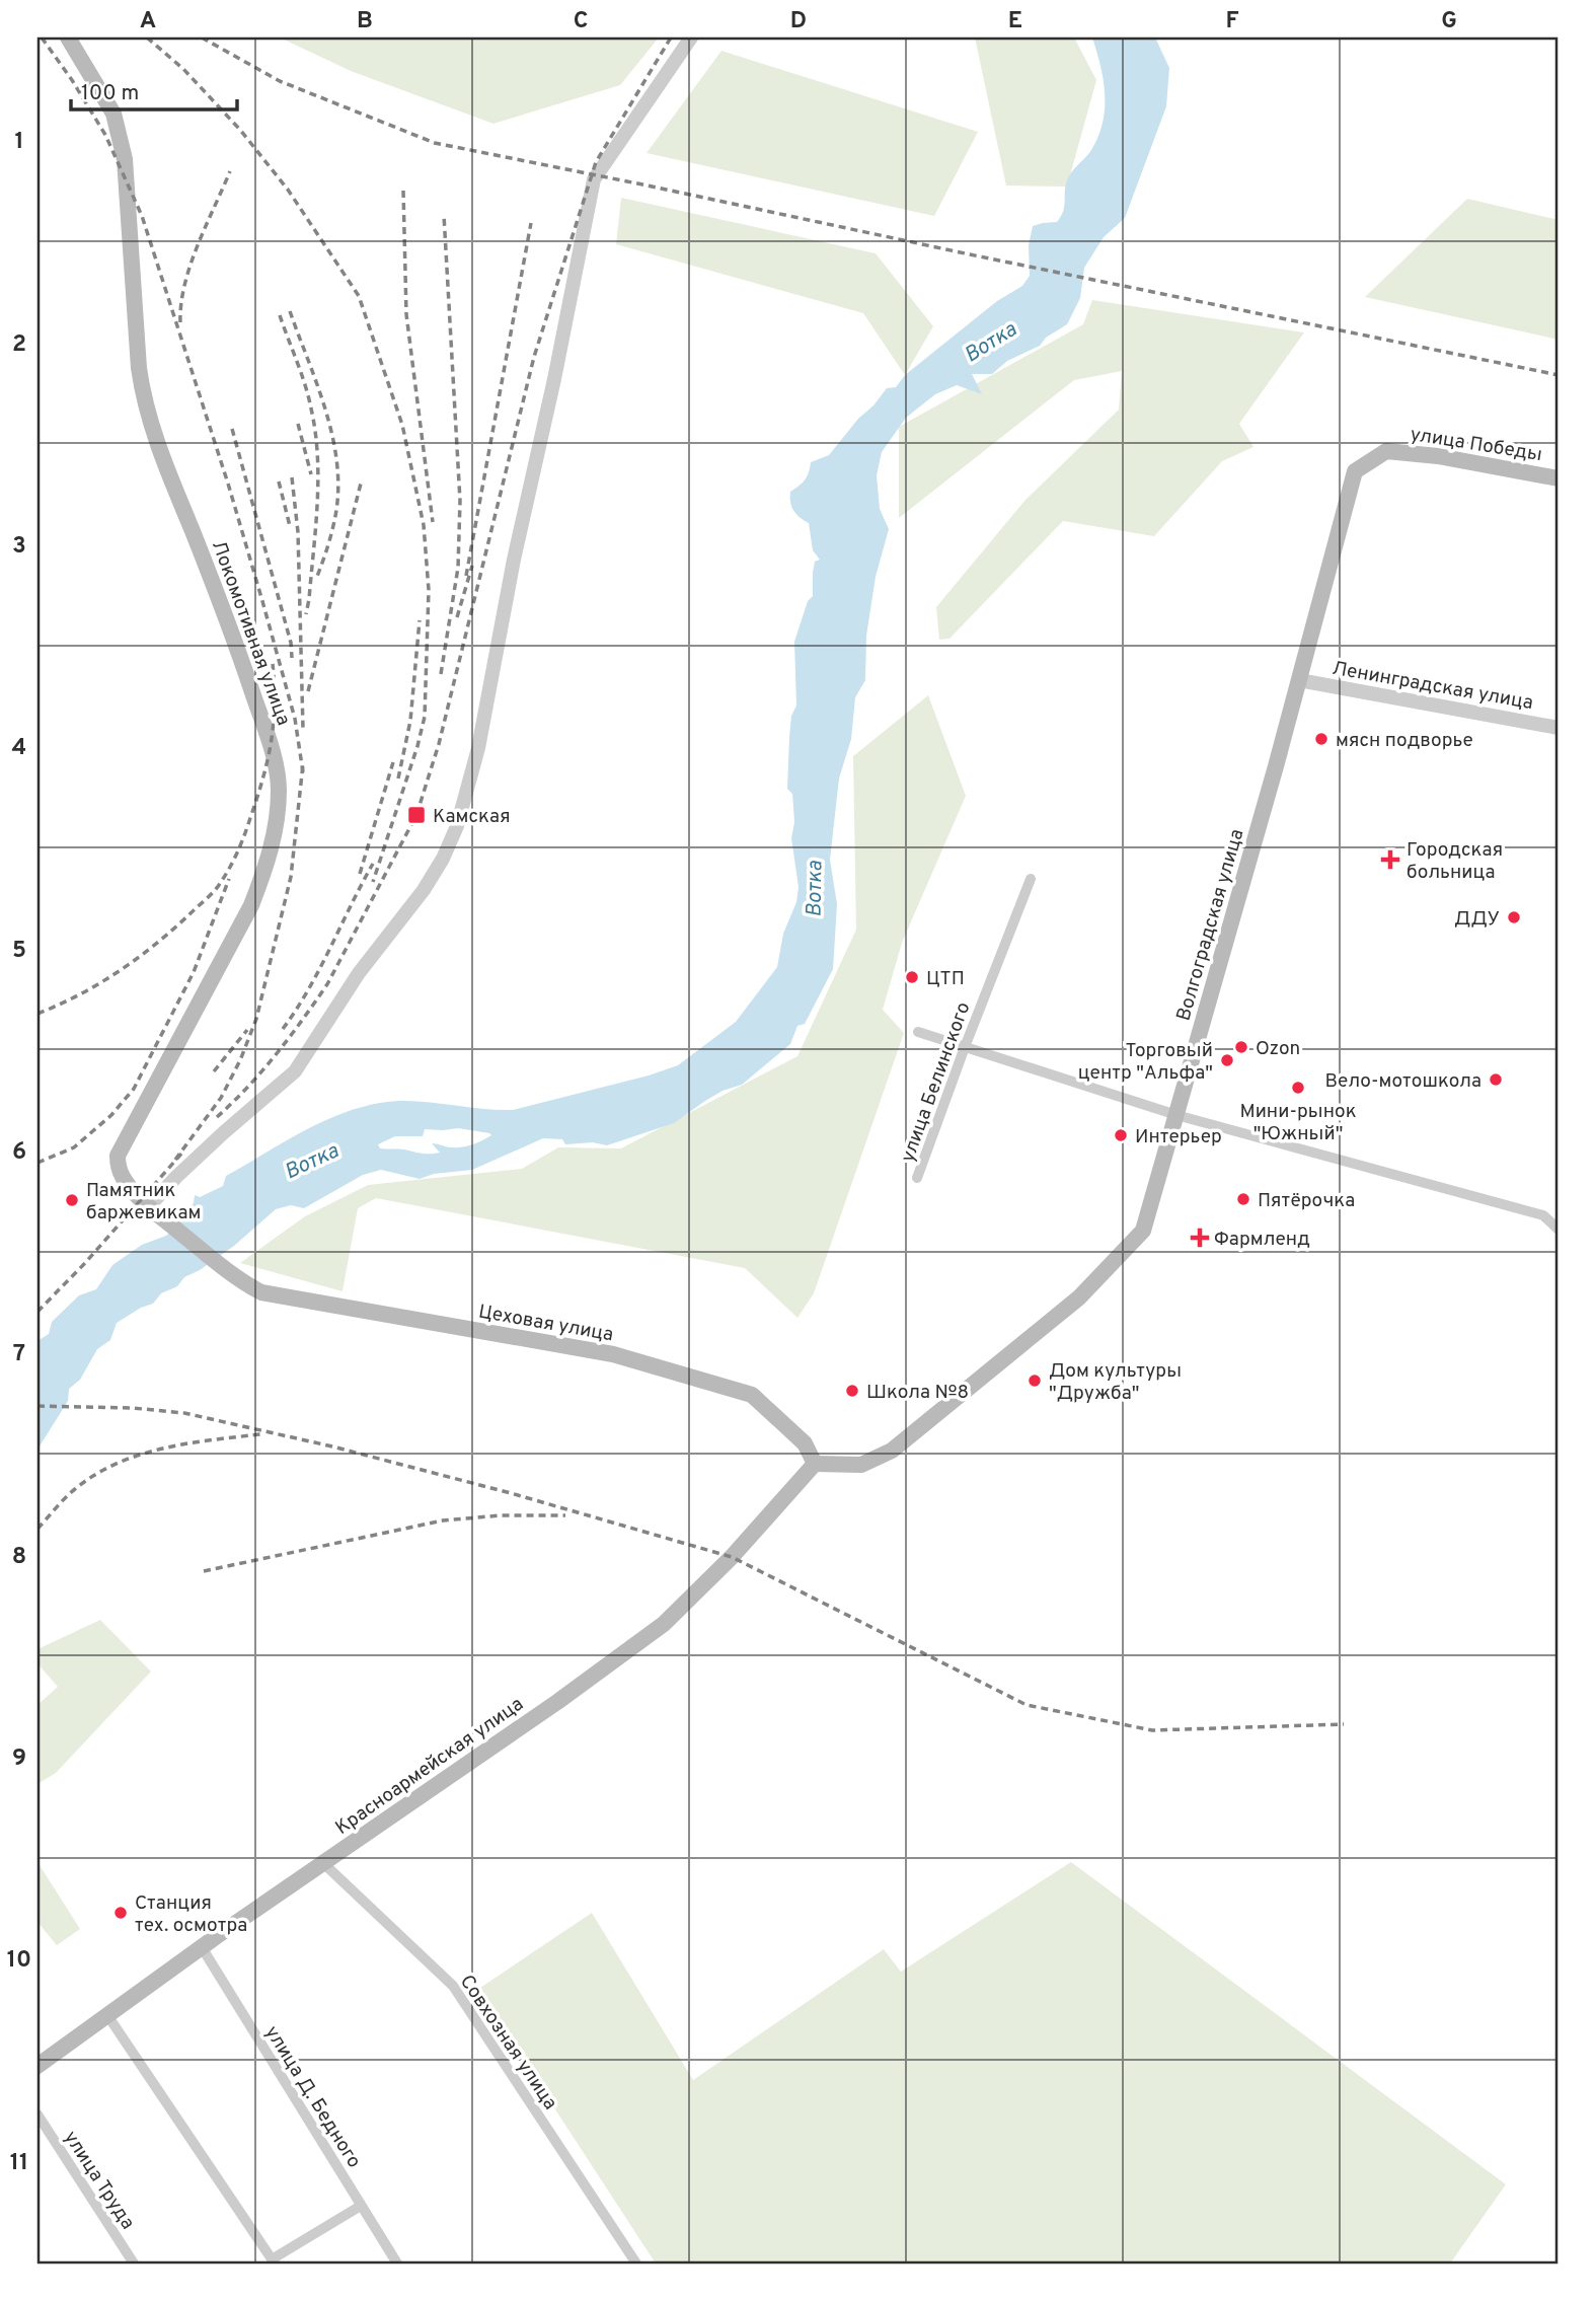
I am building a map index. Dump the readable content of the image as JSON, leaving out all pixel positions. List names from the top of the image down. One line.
{"streets":{"main road":["улица Победы","Локомотивная улица","Волгоградская улица","Цеховая улица","Красноармейская улица"],"street":["Ленинградская улица","улица Белинского","Совхозная улица","улица Д. Бедного","улица Труда"]},"crossings":[["улица Победы","Волгоградская улица"],["Локомотивная улица","Цеховая улица"],["Ленинградская улица","Волгоградская улица"],["Волгоградская улица","Цеховая улица"],["Волгоградская улица","Красноармейская улица"],["Цеховая улица","Красноармейская улица"],["Красноармейская улица","Совхозная улица"],["Красноармейская улица","улица Д. Бедного"]],"water":["Вотка"],"places":{"other":["мясн подворье","ДДУ","ЦТП","Ozon","Торговый центр \"Альфа\"","Вело-мотошкола","Мини-рынок \"Южный\"","Интерьер","Пятёрочка","Памятник баржевикам","Дом культуры \"Дружба\"","Школа №8","Станция тех. осмотра"],"transit":["Камская"],"health":["Городская больница","Фармленд"]},"scale_bar":"100 m","grid":{"columns":["A","B","C","D","E","F","G"],"rows":["1","2","3","4","5","6","7","8","9","10","11"]}}
